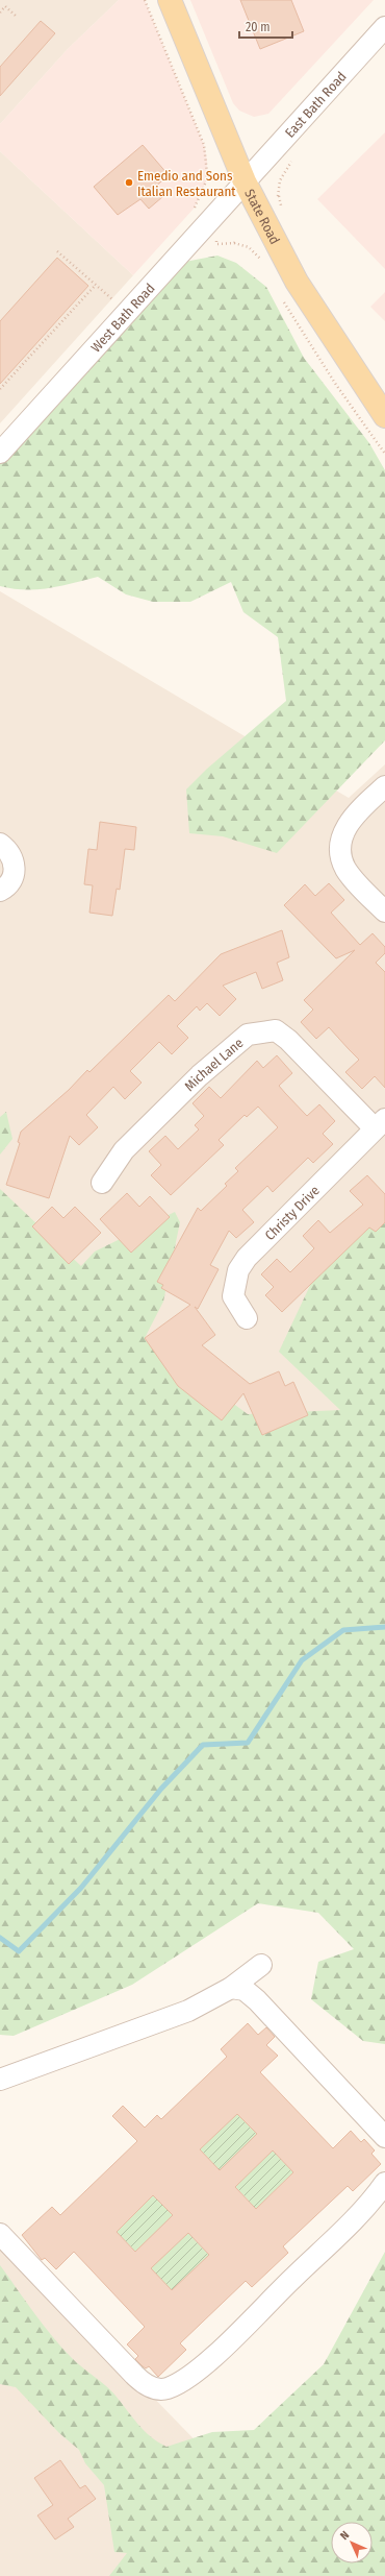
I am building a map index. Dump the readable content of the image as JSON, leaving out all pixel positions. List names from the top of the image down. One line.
{"streets":{"main road":["State Road"],"street":["East Bath Road","West Bath Road","Michael Lane","Christy Drive"]},"crossings":[["East Bath Road","State Road"],["East Bath Road","West Bath Road"],["State Road","West Bath Road"],["Michael Lane","Christy Drive"]],"places":["Emedio and Sons Italian Restaurant"],"scale_bar":"20 m","north":"top left"}
